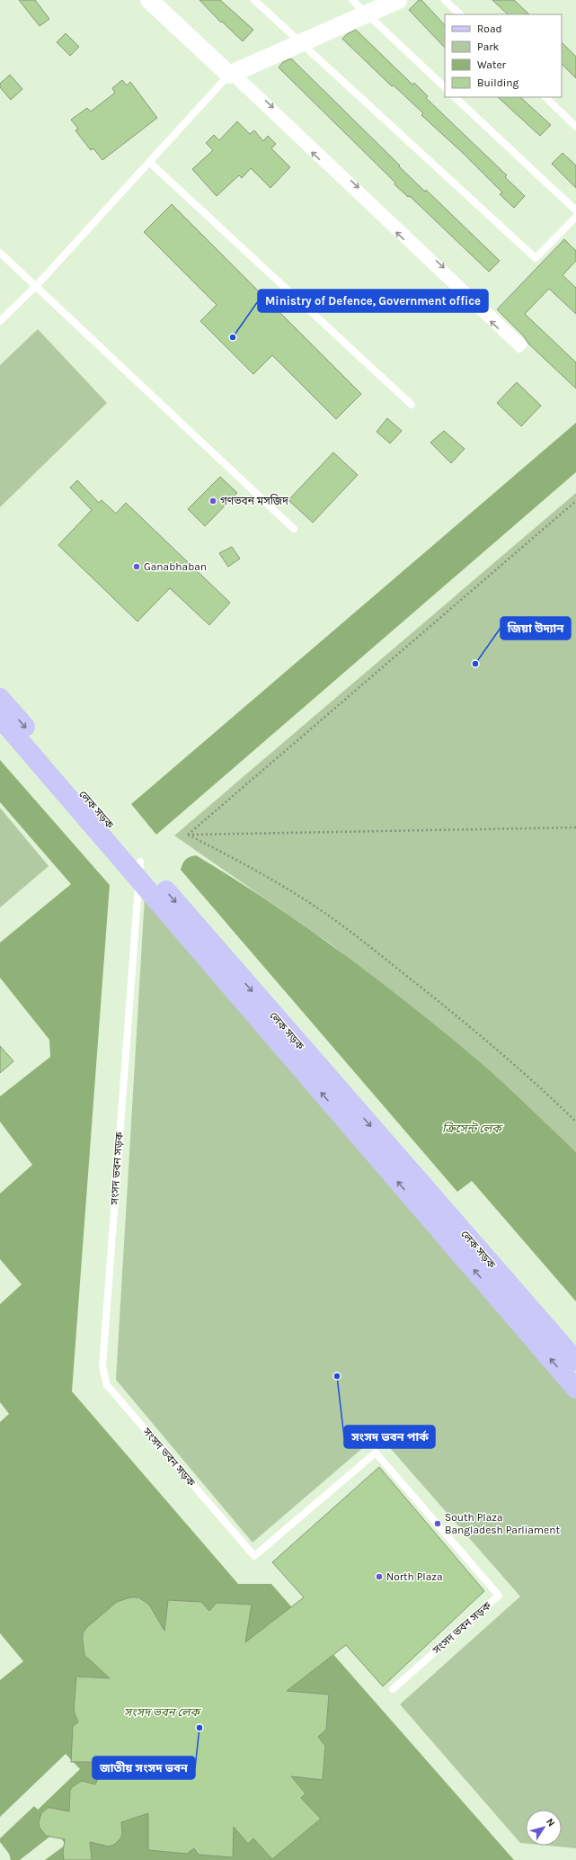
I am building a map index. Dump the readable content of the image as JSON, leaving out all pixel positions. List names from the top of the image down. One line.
{"streets":{"main road":["লেক সড়ক"],"lane":["সংসদ ভবন সড়ক"]},"crossings":[["লেক সড়ক","সংসদ ভবন সড়ক"]],"water":["ক্রিসেন্ট লেক","সংসদ ভবন লেক"],"places":["Ministry of Defence, Government office","গণভবন মসজিদ","Ganabhaban","জিয়া উদ্যান","সংসদ ভবন পার্ক","South Plaza Bangladesh Parliament","North Plaza","জাতীয় সংসদ ভবন"],"legend":["Road","Park","Water","Building"],"north":"top right"}
